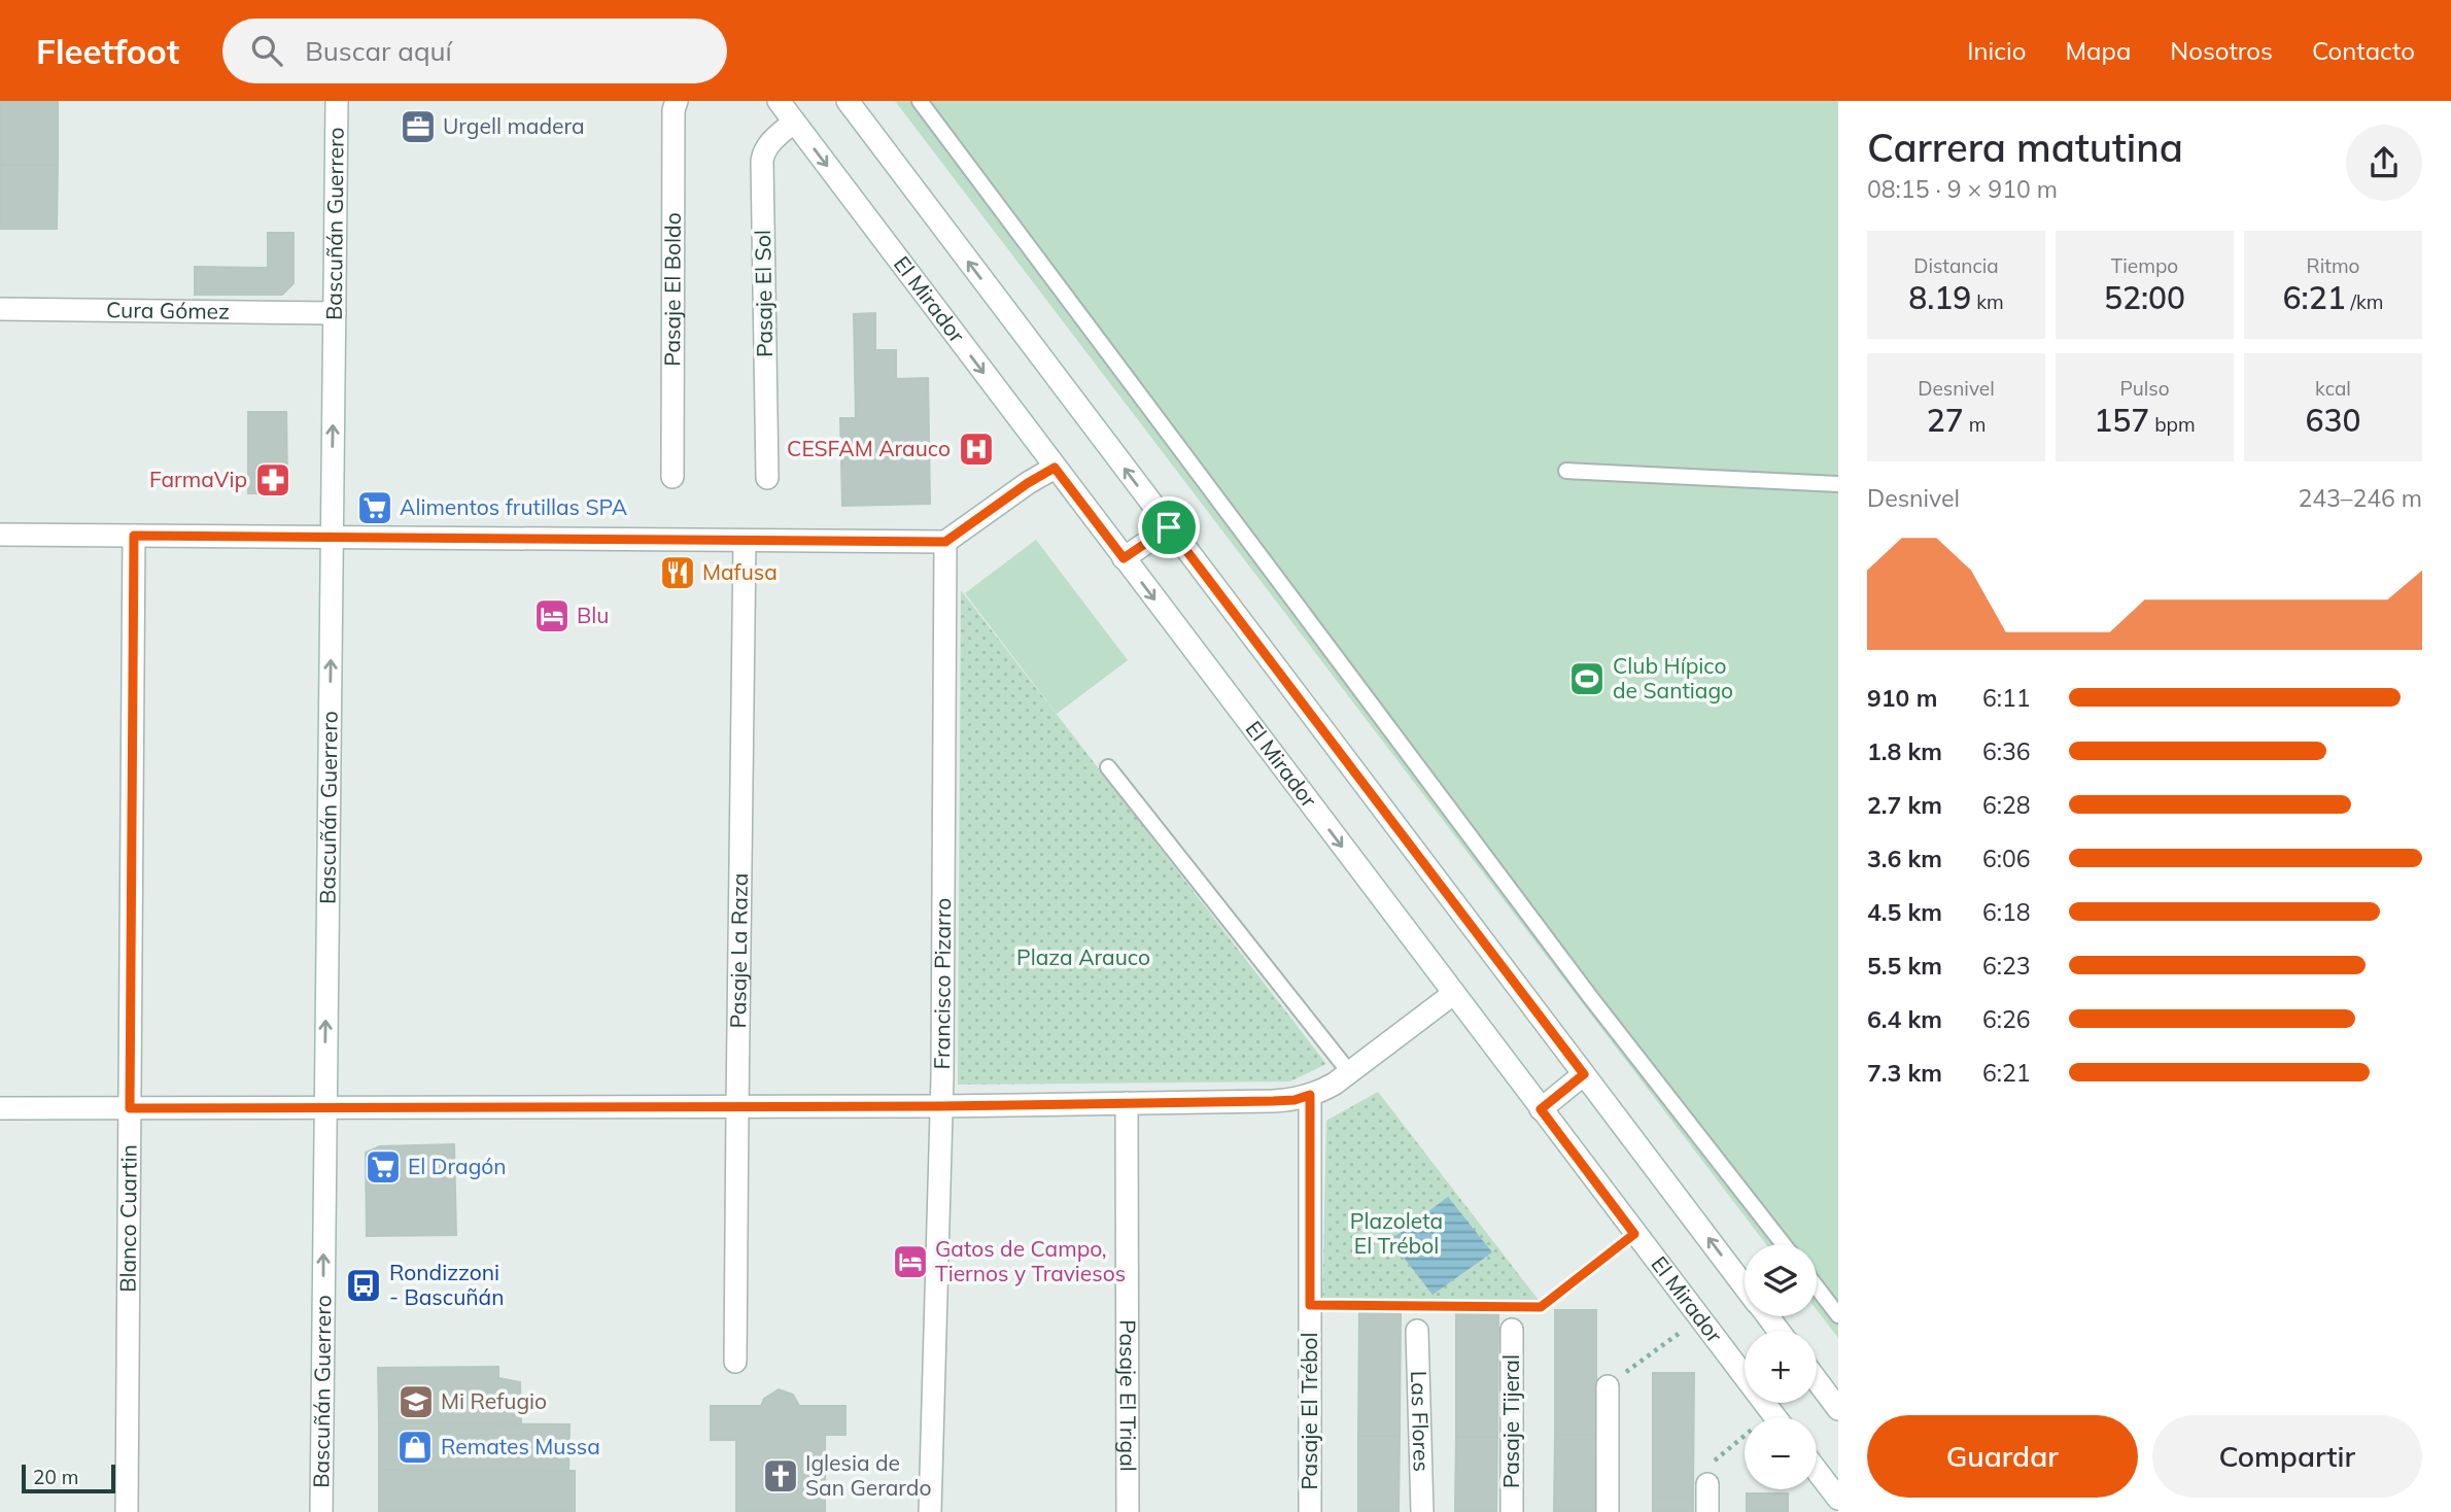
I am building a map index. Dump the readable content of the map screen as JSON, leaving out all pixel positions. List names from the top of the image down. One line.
{"streets":{"street":["Bascuñán Guerrero","Pasaje El Boldo","Pasaje El Sol","El Mirador","Cura Gómez","Pasaje La Raza","Francisco Pizarro","Blanco Cuartin","Pasaje El Trigal","Pasaje El Trébol","Las Flores","Pasaje Tijeral"]},"crossings":[["Bascuñán Guerrero","Cura Gómez"],["Pasaje El Sol","El Mirador"]],"one_way":["Bascuñán Guerrero"],"parks":["Plaza Arauco","Plazoleta El Trébol"],"places":{"office":["Urgell madera"],"hospital":["CESFAM Arauco"],"pharmacy":["FarmaVip"],"supermarket":["Alimentos frutillas SPA","El Dragón"],"restaurant":["Mafusa"],"hotel":["Blu","Gatos de Campo, Tiernos y Traviesos"],"sports":["Club Hípico de Santiago"],"bus stop":["Rondizzoni - Bascuñán"],"school or university":["Mi Refugio"],"shop":["Remates Mussa"],"church":["Iglesia de San Gerardo"]},"scale_bar":"20 m","page":{"header":"Fleetfoot","search":"Buscar aquí","nav":["Inicio","Mapa","Nosotros","Contacto"],"heading":["Carrera matutina","08:15 · 9 × 910 m"],"stats":[["Distancia","8.19 km"],["Tiempo","52:00"],["Ritmo","6:21 /km"],["Desnivel","27 m"],["Pulso","157 bpm"],["kcal","630"]],"chart":["Desnivel","243–246 m"],"list":[{"name":"910 m","note":"6:11"},{"name":"1.8 km","note":"6:36"},{"name":"2.7 km","note":"6:28"},{"name":"3.6 km","note":"6:06"},{"name":"4.5 km","note":"6:18"},{"name":"5.5 km","note":"6:23"},{"name":"6.4 km","note":"6:26"},{"name":"7.3 km","note":"6:21"}],"map_buttons":["+","−"],"buttons":["Guardar","Compartir"],"scale":"20 m"}}
